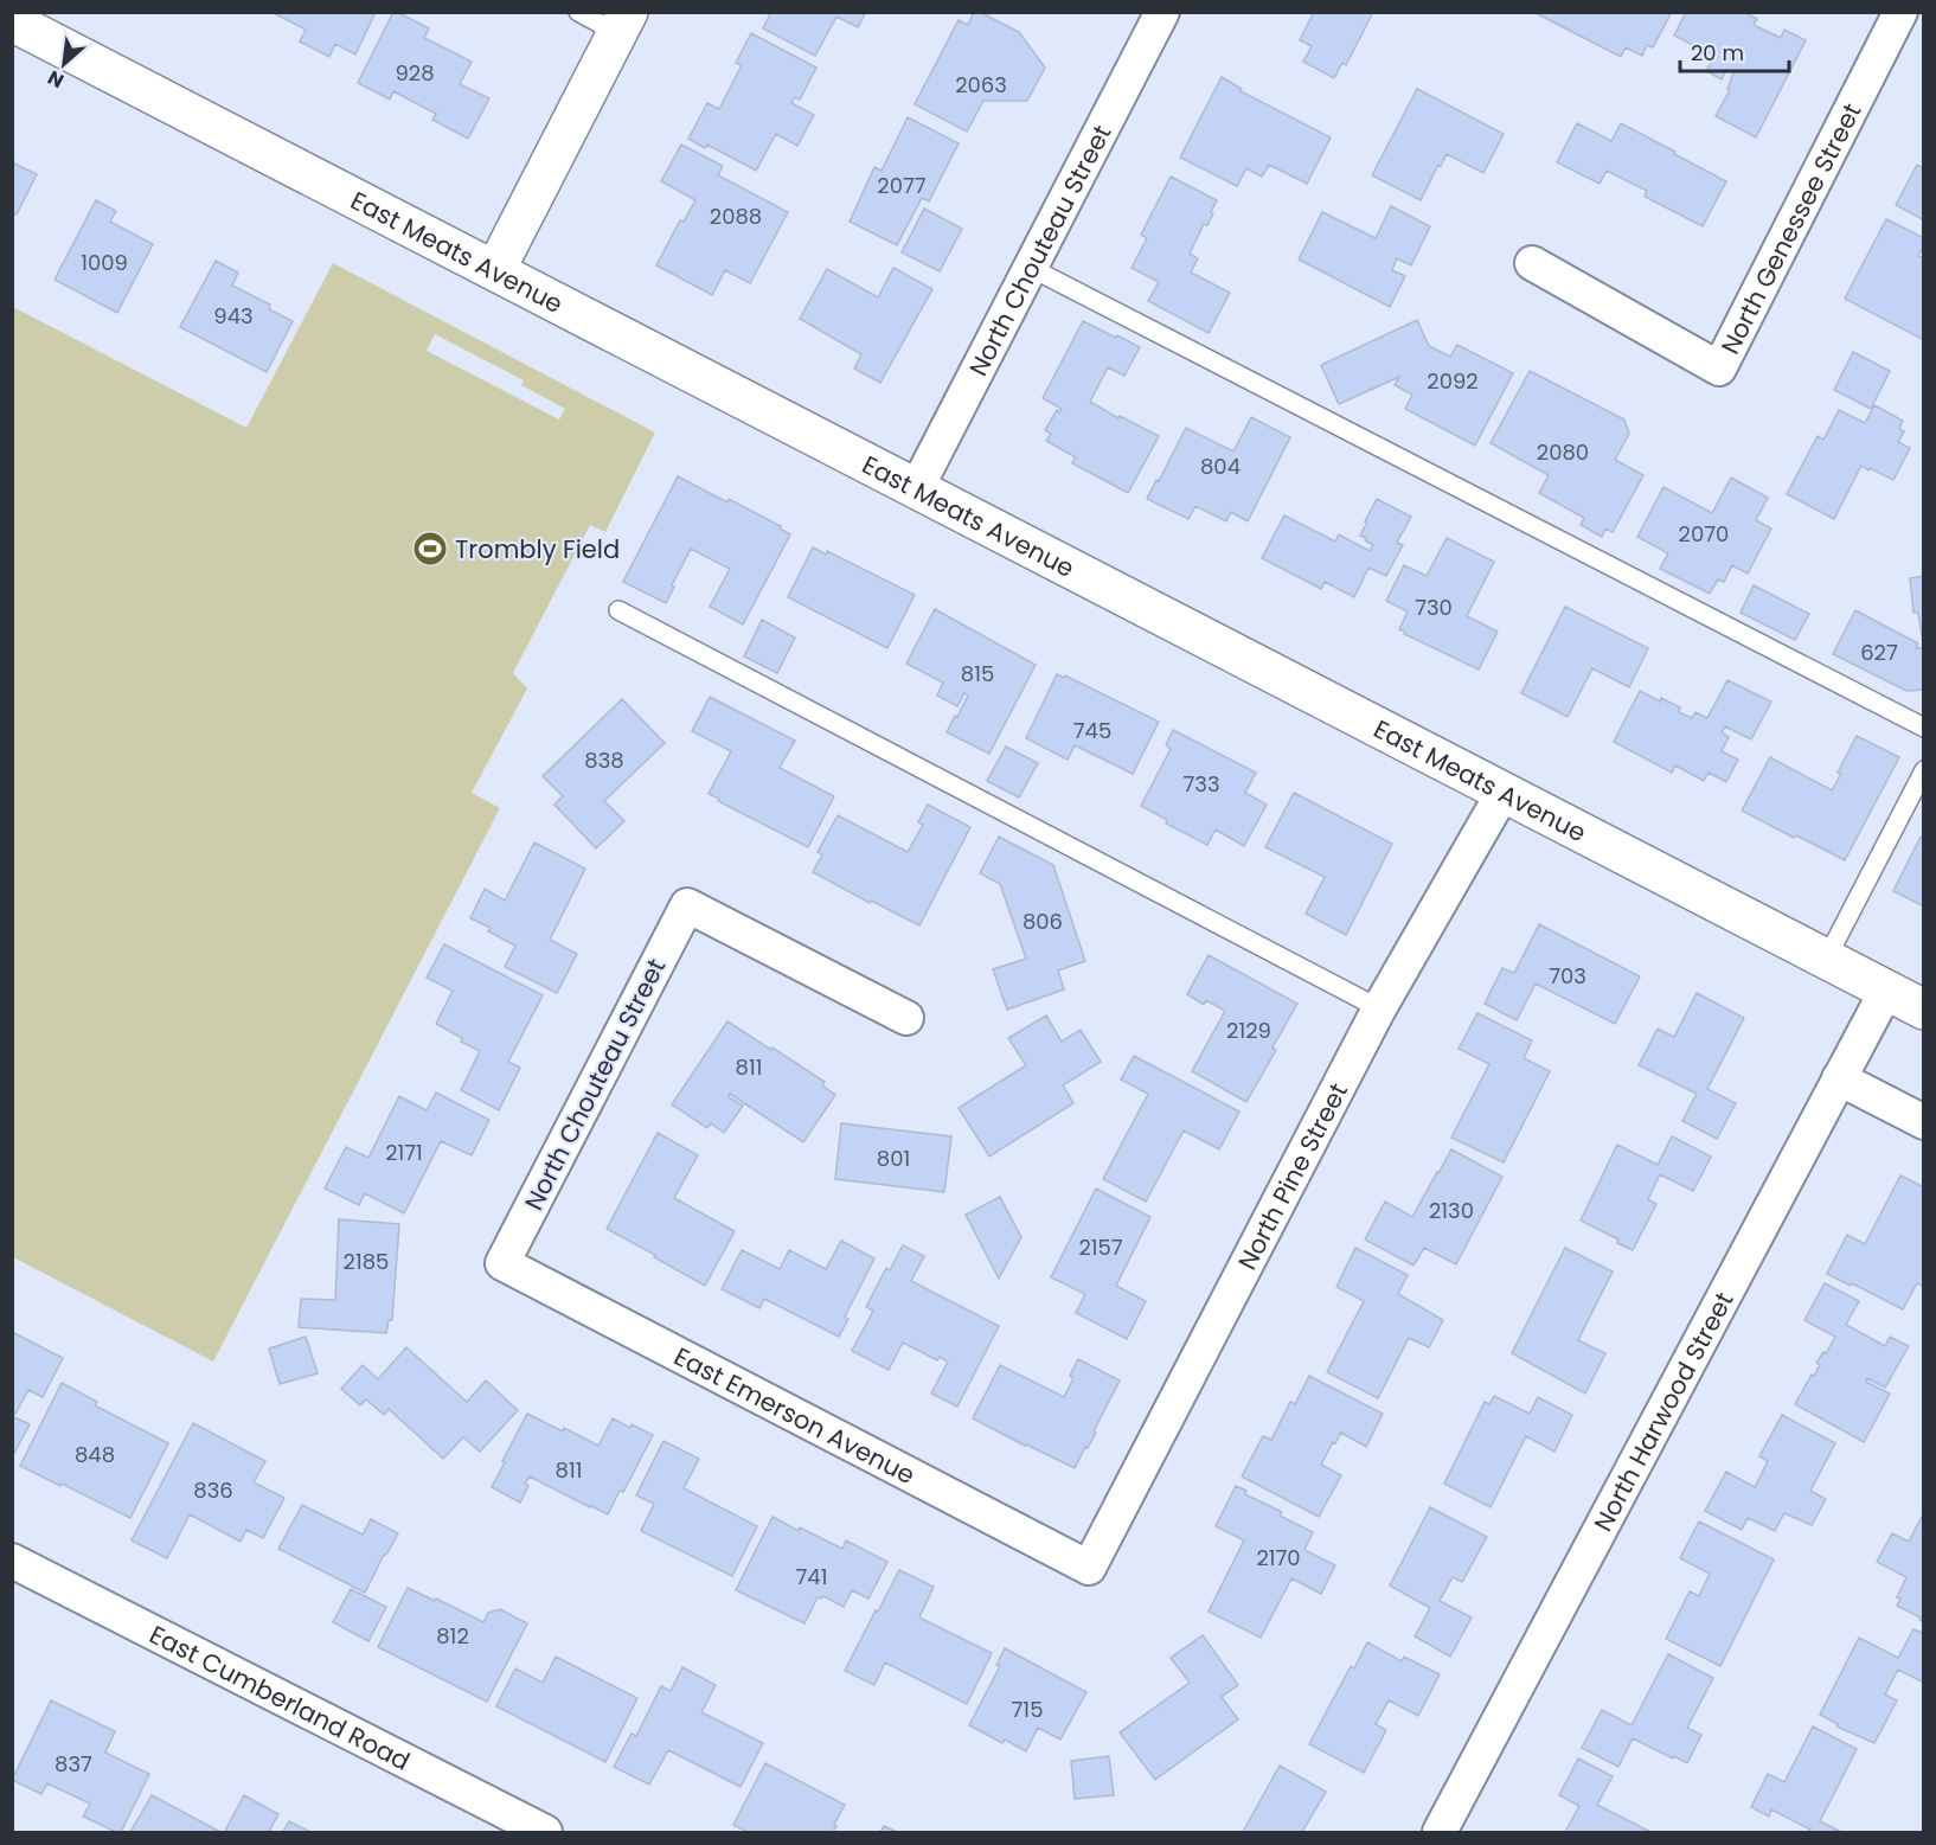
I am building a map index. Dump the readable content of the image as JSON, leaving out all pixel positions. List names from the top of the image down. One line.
{"streets":{"street":["North Genessee Street","East Meats Avenue","North Chouteau Street","North Pine Street","North Harwood Street","East Emerson Avenue","East Cumberland Road"]},"crossings":[["East Meats Avenue","North Chouteau Street"],["East Meats Avenue","North Pine Street"],["East Meats Avenue","North Harwood Street"],["North Chouteau Street","East Emerson Avenue"],["North Pine Street","East Emerson Avenue"]],"places":{"sports":["Trombly Field"]},"house_numbers":["928","2063","2077","2088","1009","943","2092","2080","804","2070","730","627","815","745","838","733","806","703","2129","811","2171","801","2130","2157","2185","848","811","836","2170","741","812","715","837"],"scale_bar":"20 m","north":"bottom left"}
